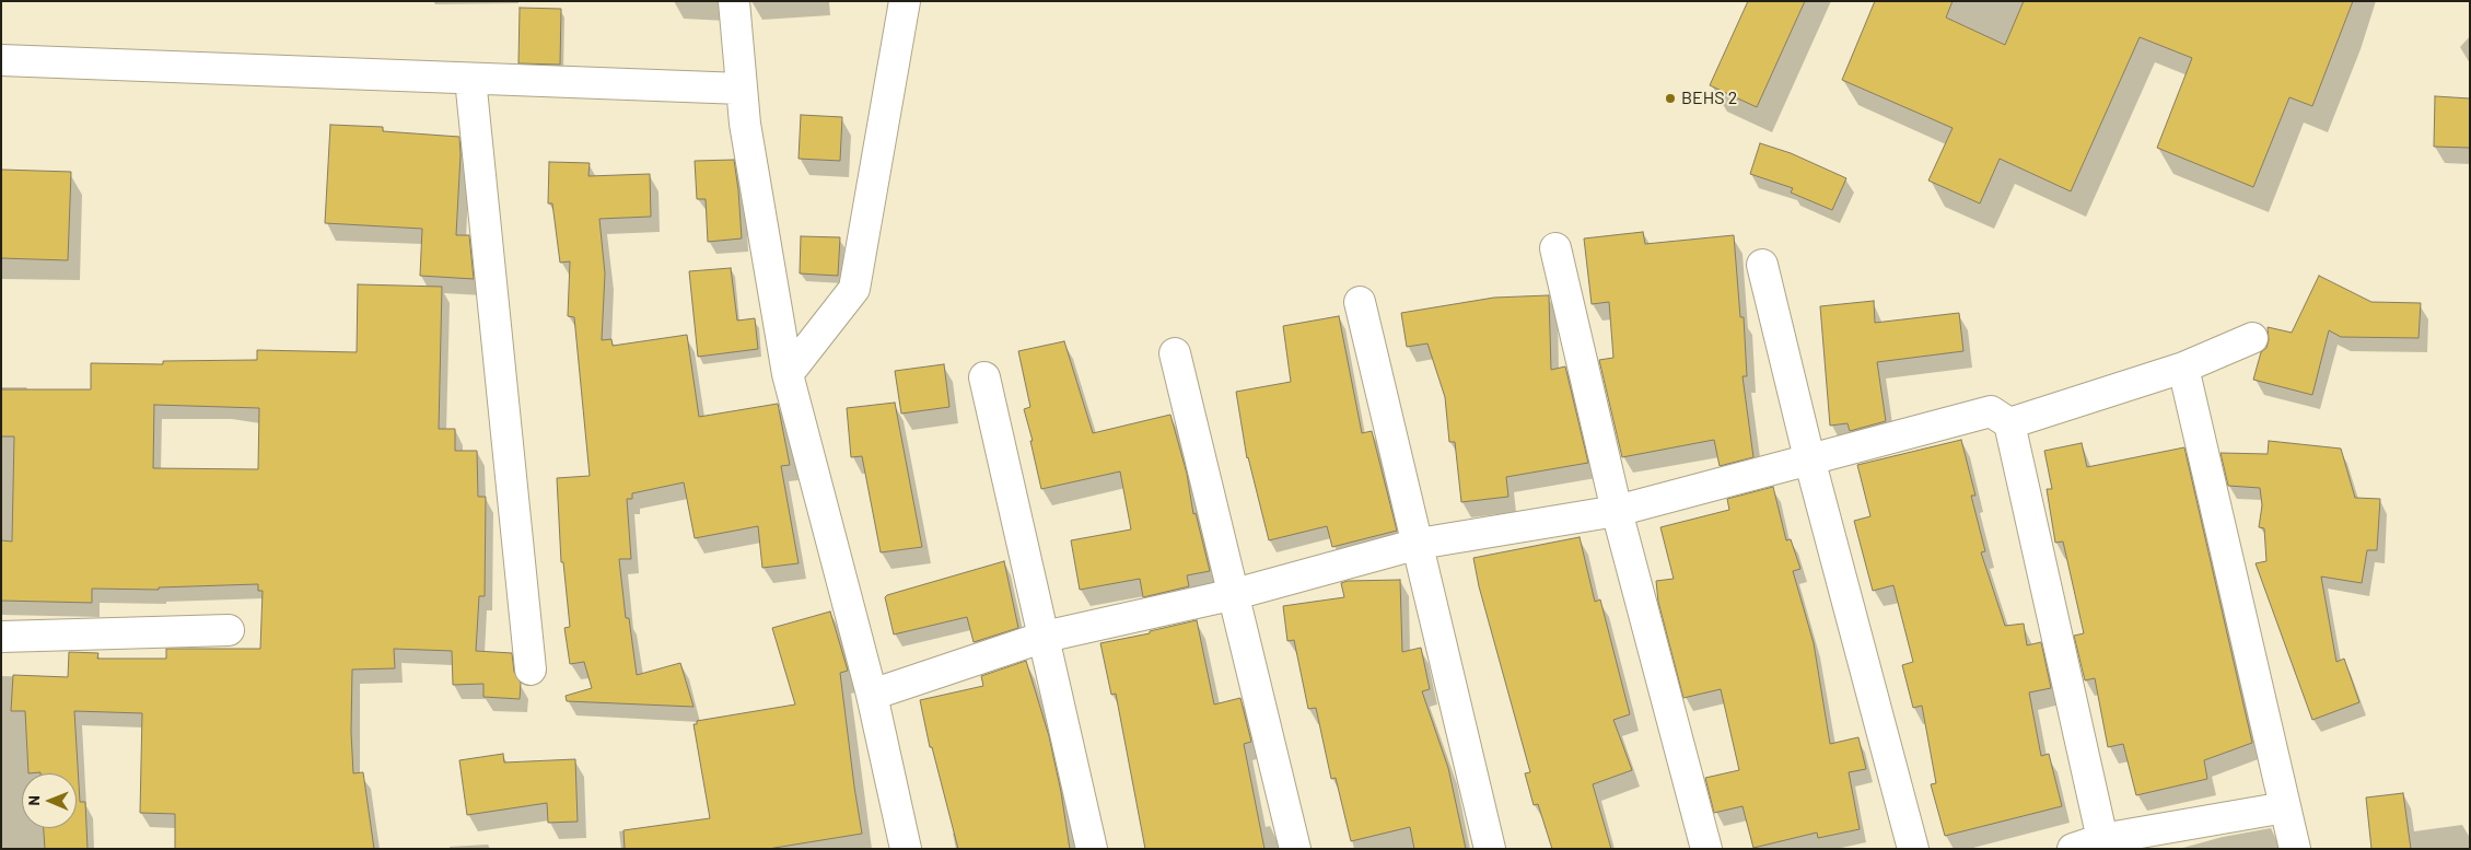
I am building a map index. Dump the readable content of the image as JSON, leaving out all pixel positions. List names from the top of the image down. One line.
{"places":["BEHS 2"],"north":"left"}
